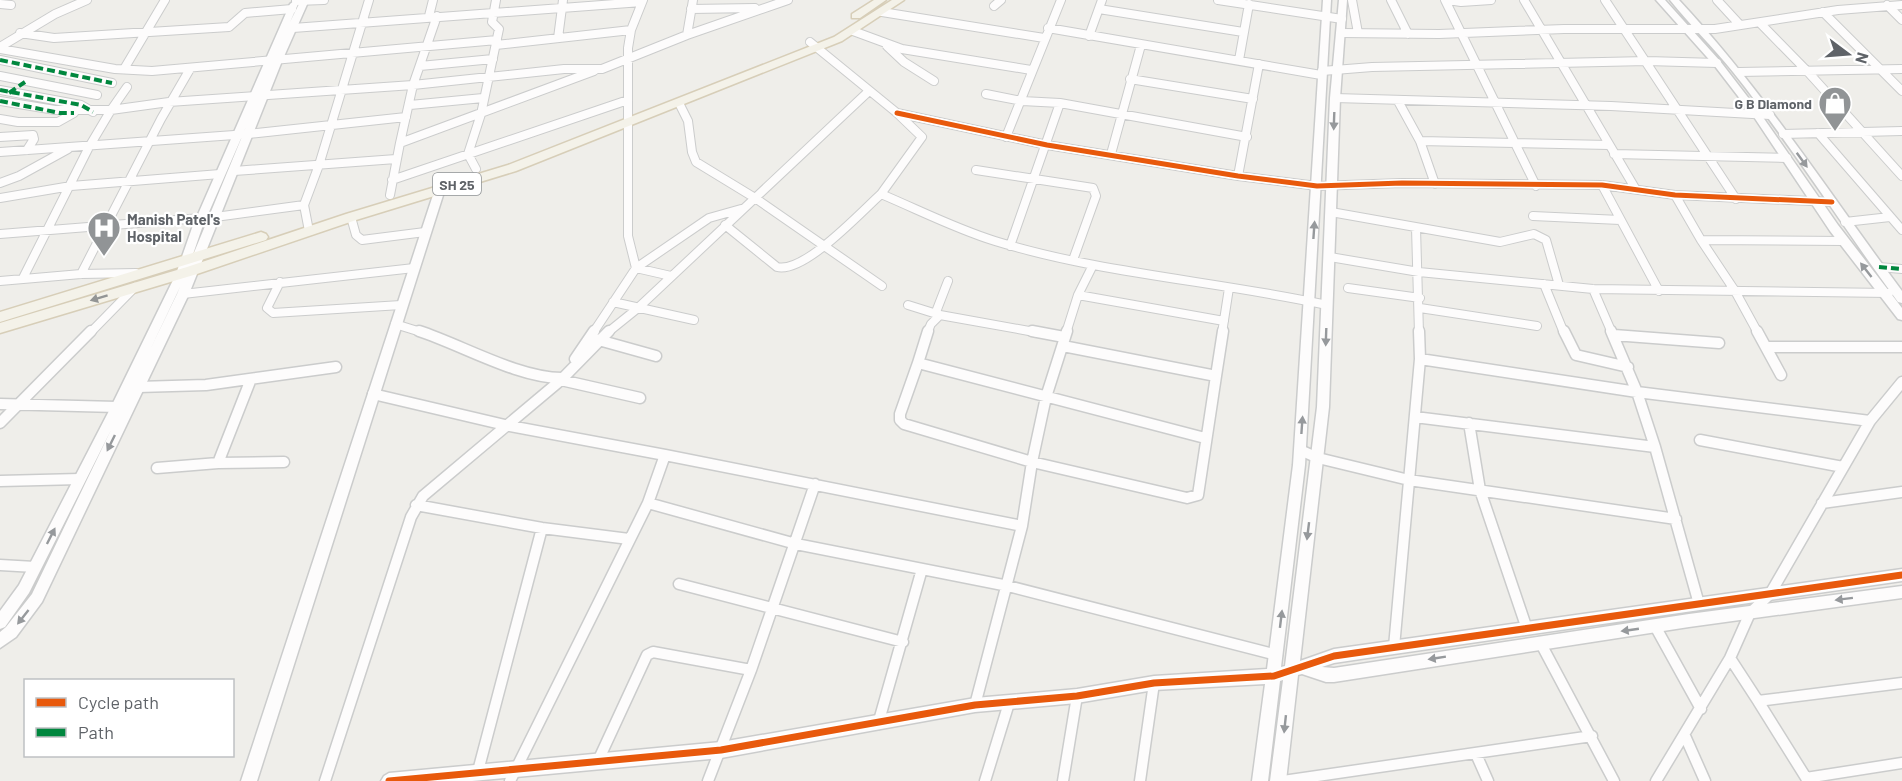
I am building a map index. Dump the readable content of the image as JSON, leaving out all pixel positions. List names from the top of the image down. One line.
{"streets":{"main road":["SH 25"]},"places":{"shop":["G B Diamond"],"hospital":["Manish Patel's Hospital"]},"legend":["Cycle path","Path"],"north":"right"}
